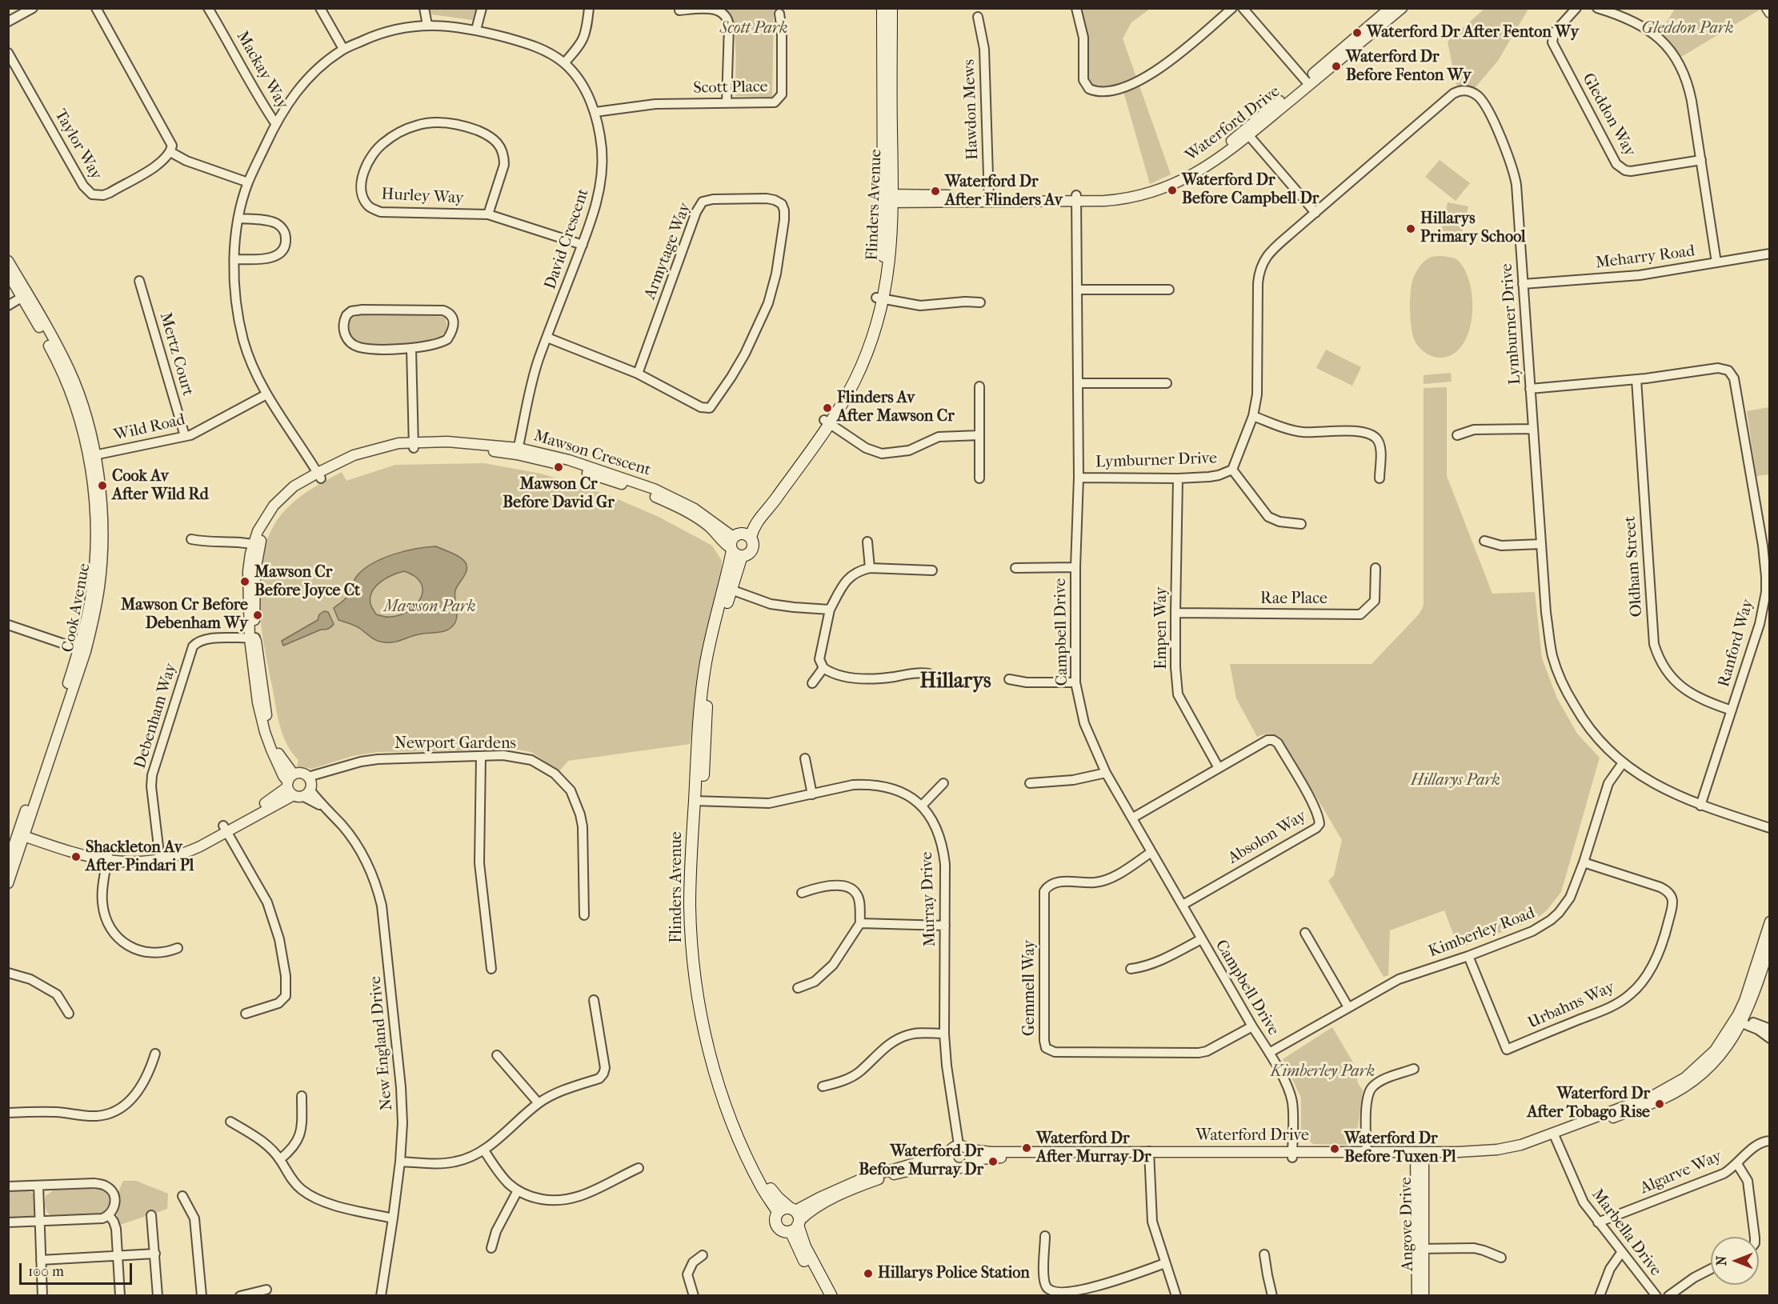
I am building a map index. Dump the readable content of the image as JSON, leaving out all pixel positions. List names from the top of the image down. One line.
{"streets":{"main road":["Flinders Avenue"],"street":["Mackay Way","Scott Place","Hawdon Mews","Gleddon Way","Waterford Drive","Taylor Way","Hurley Way","David Crescent","Armytage Way","Meharry Road","Lymburner Drive","Mertz Court","Wild Road","Mawson Crescent","Oldham Street","Rae Place","Cook Avenue","Empen Way","Campbell Drive","Ranford Way","Debenham Way","Newport Gardens","Absolon Way","Murray Drive","Kimberley Road","Gemmell Way","Urbahns Way","New England Drive","Algarve Way","Angove Drive","Marbella Drive"]},"crossings":[["Mackay Way","David Crescent"],["Scott Place","David Crescent"],["Hawdon Mews","Waterford Drive"],["Waterford Drive","Flinders Avenue"],["Waterford Drive","Campbell Drive"],["Waterford Drive","Murray Drive"],["Waterford Drive","Angove Drive"],["Waterford Drive","Marbella Drive"],["Hurley Way","David Crescent"],["Flinders Avenue","Mawson Crescent"],["Flinders Avenue","Murray Drive"],["David Crescent","Armytage Way"],["David Crescent","Wild Road"],["David Crescent","Mawson Crescent"],["Meharry Road","Lymburner Drive"],["Lymburner Drive","Empen Way"],["Lymburner Drive","Campbell Drive"],["Lymburner Drive","Ranford Way"],["Lymburner Drive","Kimberley Road"],["Mertz Court","Wild Road"],["Wild Road","Cook Avenue"],["Mawson Crescent","Debenham Way"],["Mawson Crescent","Newport Gardens"],["Mawson Crescent","New England Drive"],["Oldham Street","Ranford Way"],["Rae Place","Empen Way"],["Empen Way","Absolon Way"],["Campbell Drive","Absolon Way"],["Campbell Drive","Kimberley Road"],["Campbell Drive","Gemmell Way"],["Newport Gardens","New England Drive"],["Kimberley Road","Urbahns Way"],["Algarve Way","Marbella Drive"]],"districts":["Hillarys"],"parks":["Scott Park","Gleddon Park","Mawson Park","Hillarys Park","Kimberley Park"],"places":["Waterford Dr After Fenton Wy","Waterford Dr Before Fenton Wy","Waterford Dr Before Campbell Dr","Waterford Dr After Flinders Av","Hillarys Primary School","Flinders Av After Mawson Cr","Mawson Cr Before David Gr","Cook Av After Wild Rd","Mawson Cr Before Joyce Ct","Mawson Cr Before Debenham Wy","Shackleton Av After Pindari Pl","Waterford Dr After Tobago Rise","Waterford Dr After Murray Dr","Waterford Dr Before Tuxen Pl","Waterford Dr Before Murray Dr","Hillarys Police Station"],"scale_bar":"100 m","north":"left"}
